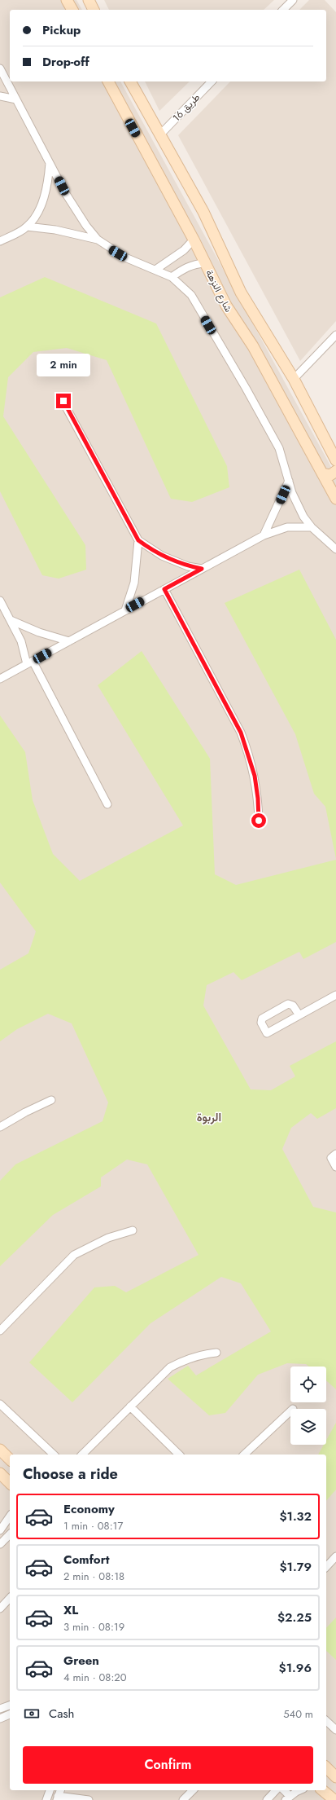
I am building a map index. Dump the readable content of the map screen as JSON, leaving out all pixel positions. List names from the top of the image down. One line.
{"streets":{"main road":["شارع النزهة"],"street":["طريق 16"]},"crossings":[["طريق 16","شارع النزهة"]],"districts":["الربوة"],"page":{"banner":["Pickup","Drop-off"],"bubble":"2 min","heading":"Choose a ride","list":[{"name":"Economy","note":"1 min · 08:17","value":"$1.32"},{"name":"Comfort","note":"2 min · 08:18","value":"$1.79"},{"name":"XL","note":"3 min · 08:19","value":"$2.25"},{"name":"Green","note":"4 min · 08:20","value":"$1.96"}],"pay":["Cash","540 m"],"buttons":"Confirm"}}
